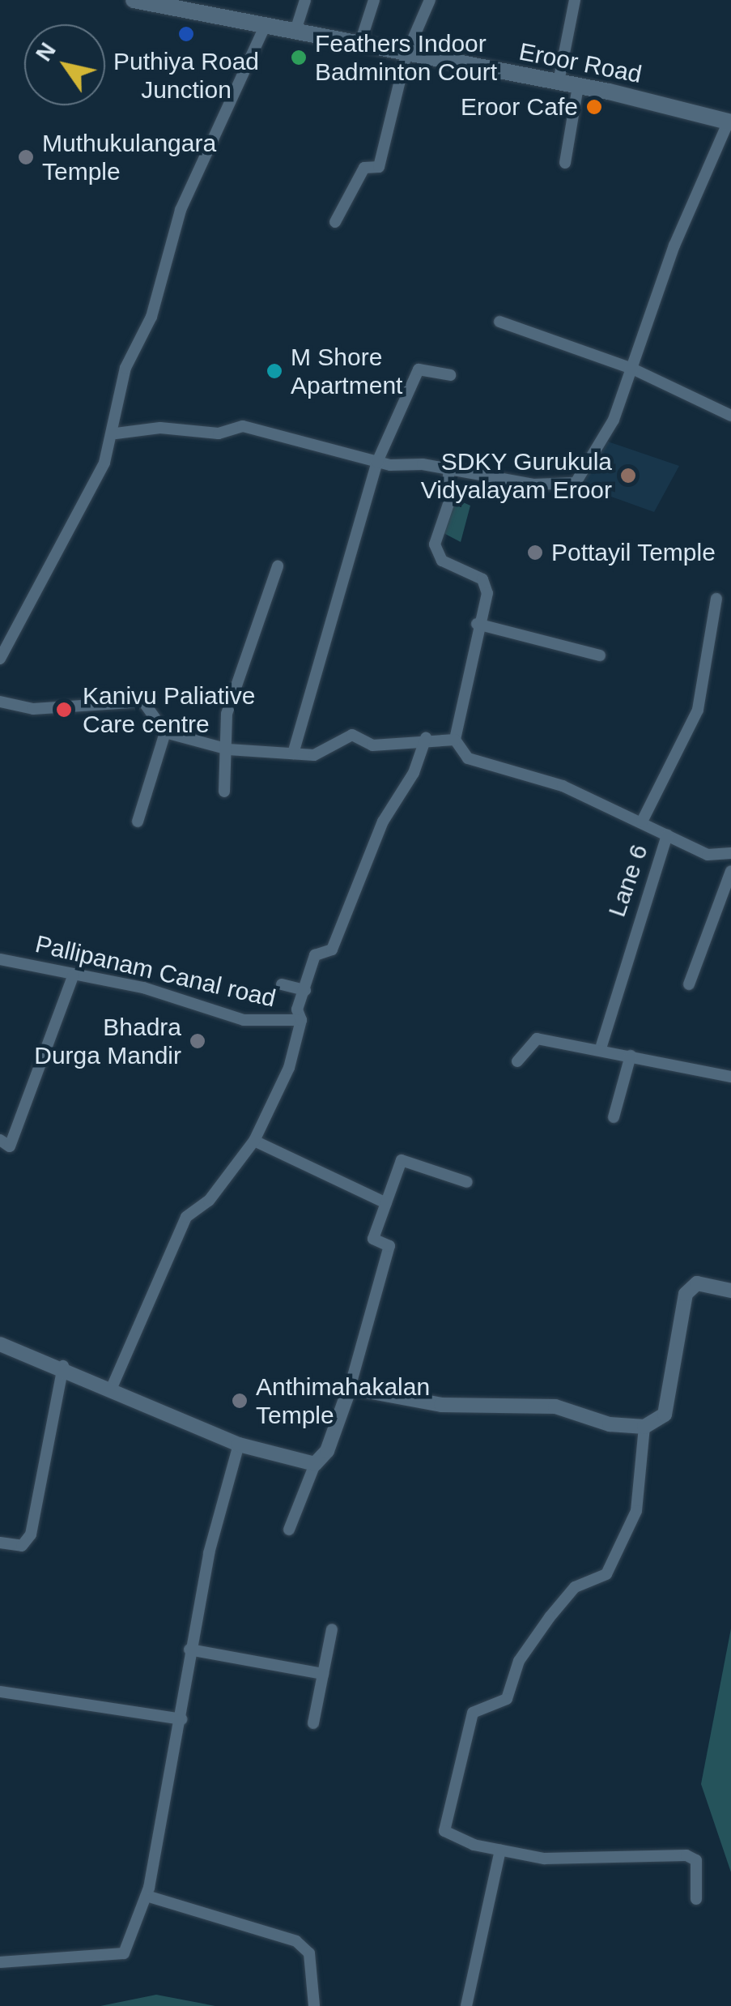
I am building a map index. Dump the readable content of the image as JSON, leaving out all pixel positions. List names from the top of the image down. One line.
{"streets":{"main road":["Eroor Road"],"street":["Lane 6","Pallipanam Canal road"]},"places":["Puthiya Road Junction","Feathers Indoor Badminton Court","Eroor Cafe","Muthukulangara Temple","M Shore Apartment","SDKY Gurukula Vidyalayam Eroor","Pottayil Temple","Kanivu Paliative Care centre","Bhadra Durga Mandir","Anthimahakalan Temple"],"north":"top left"}
